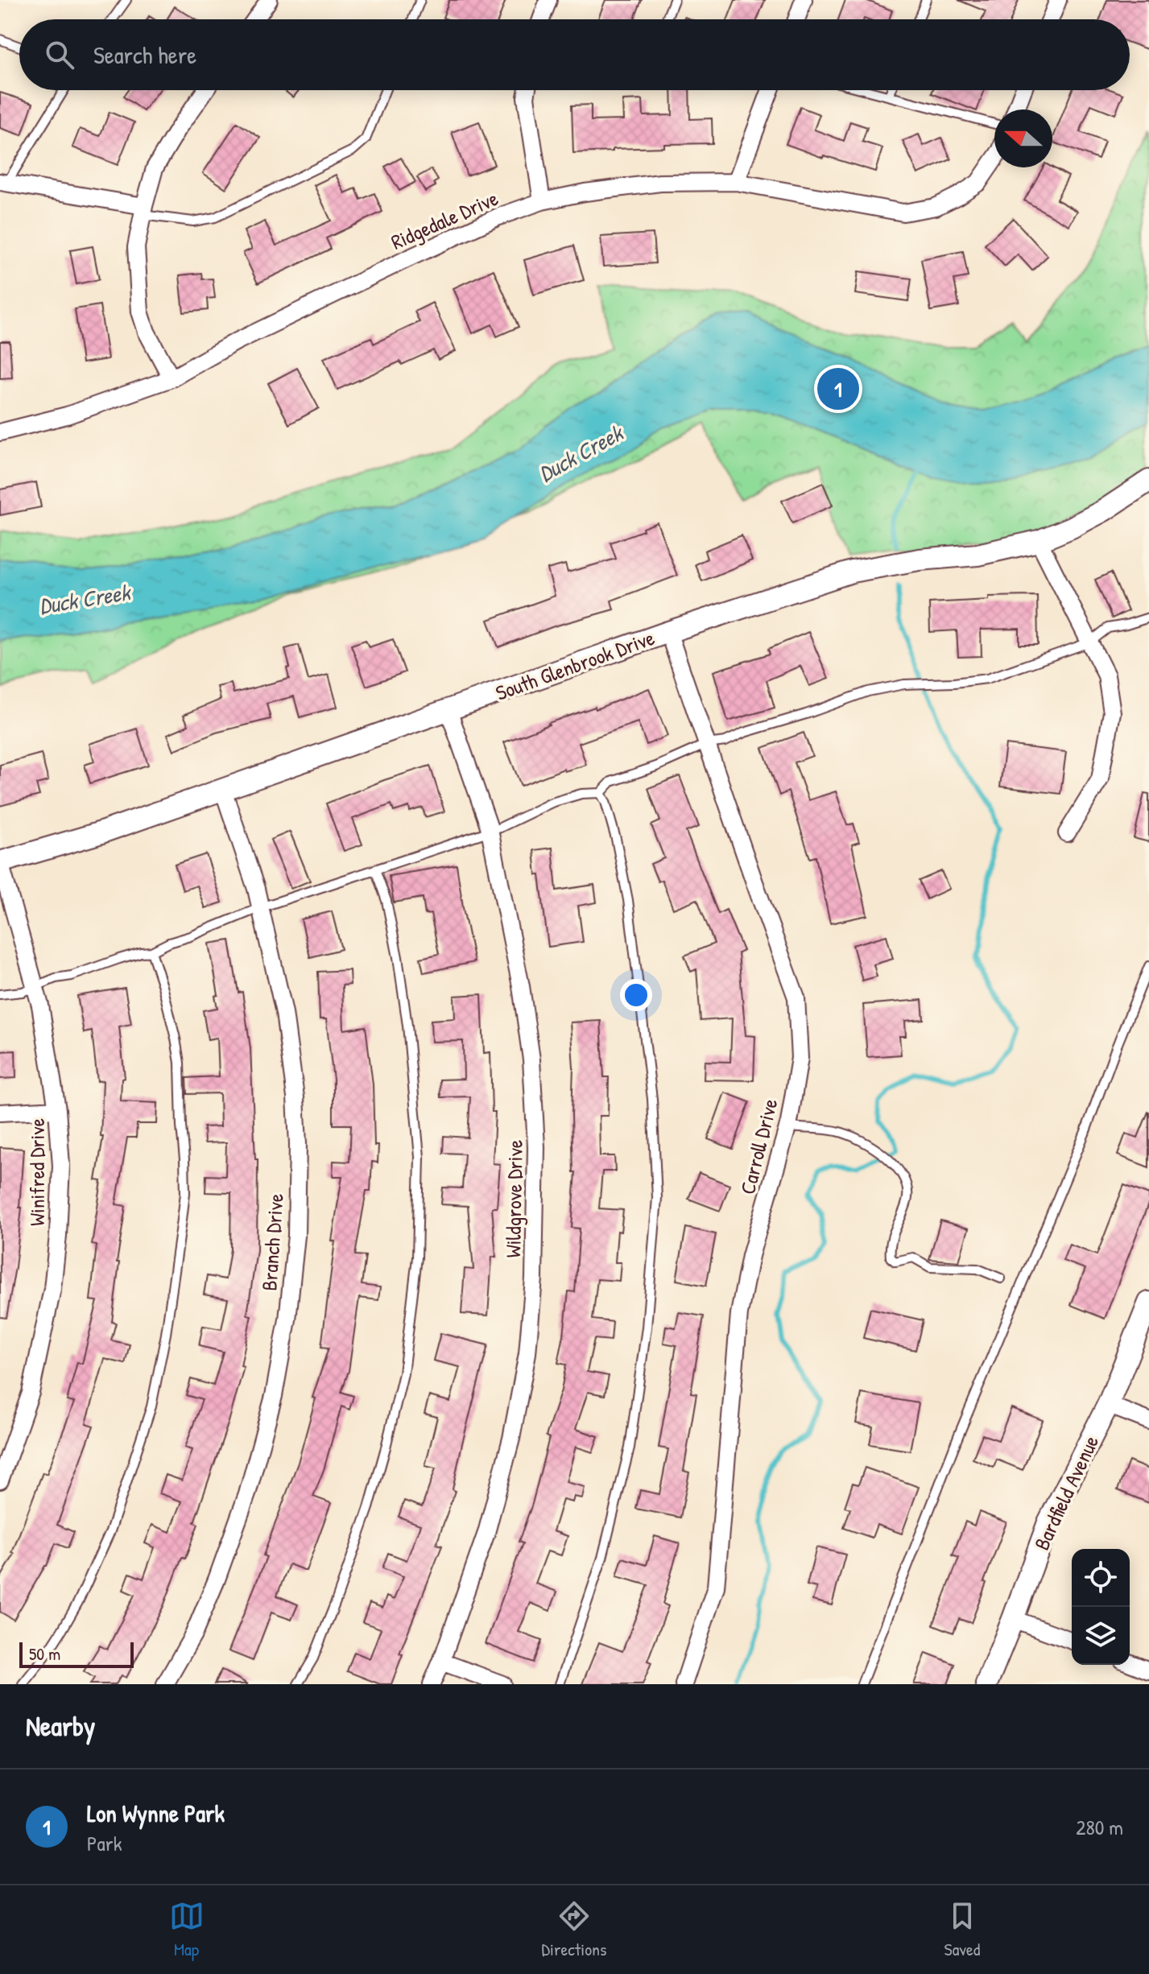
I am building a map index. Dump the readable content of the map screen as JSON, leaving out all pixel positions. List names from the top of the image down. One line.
{"streets":{"street":["Ridgedale Drive","South Glenbrook Drive","Carroll Drive","Winifred Drive","Wildgrove Drive","Branch Drive","Bardfield Avenue"]},"crossings":[["South Glenbrook Drive","Carroll Drive"],["South Glenbrook Drive","Winifred Drive"],["South Glenbrook Drive","Wildgrove Drive"],["South Glenbrook Drive","Branch Drive"]],"water":["Duck Creek"],"scale_bar":"50 m","north":"left","page":{"search":"Search here","pins":"1","scale":"50 m","heading":"Nearby","list":[{"mark":"1","name":"Lon Wynne Park","note":"Park","value":"280 m"}],"nav":["Map","Directions","Saved"]}}
